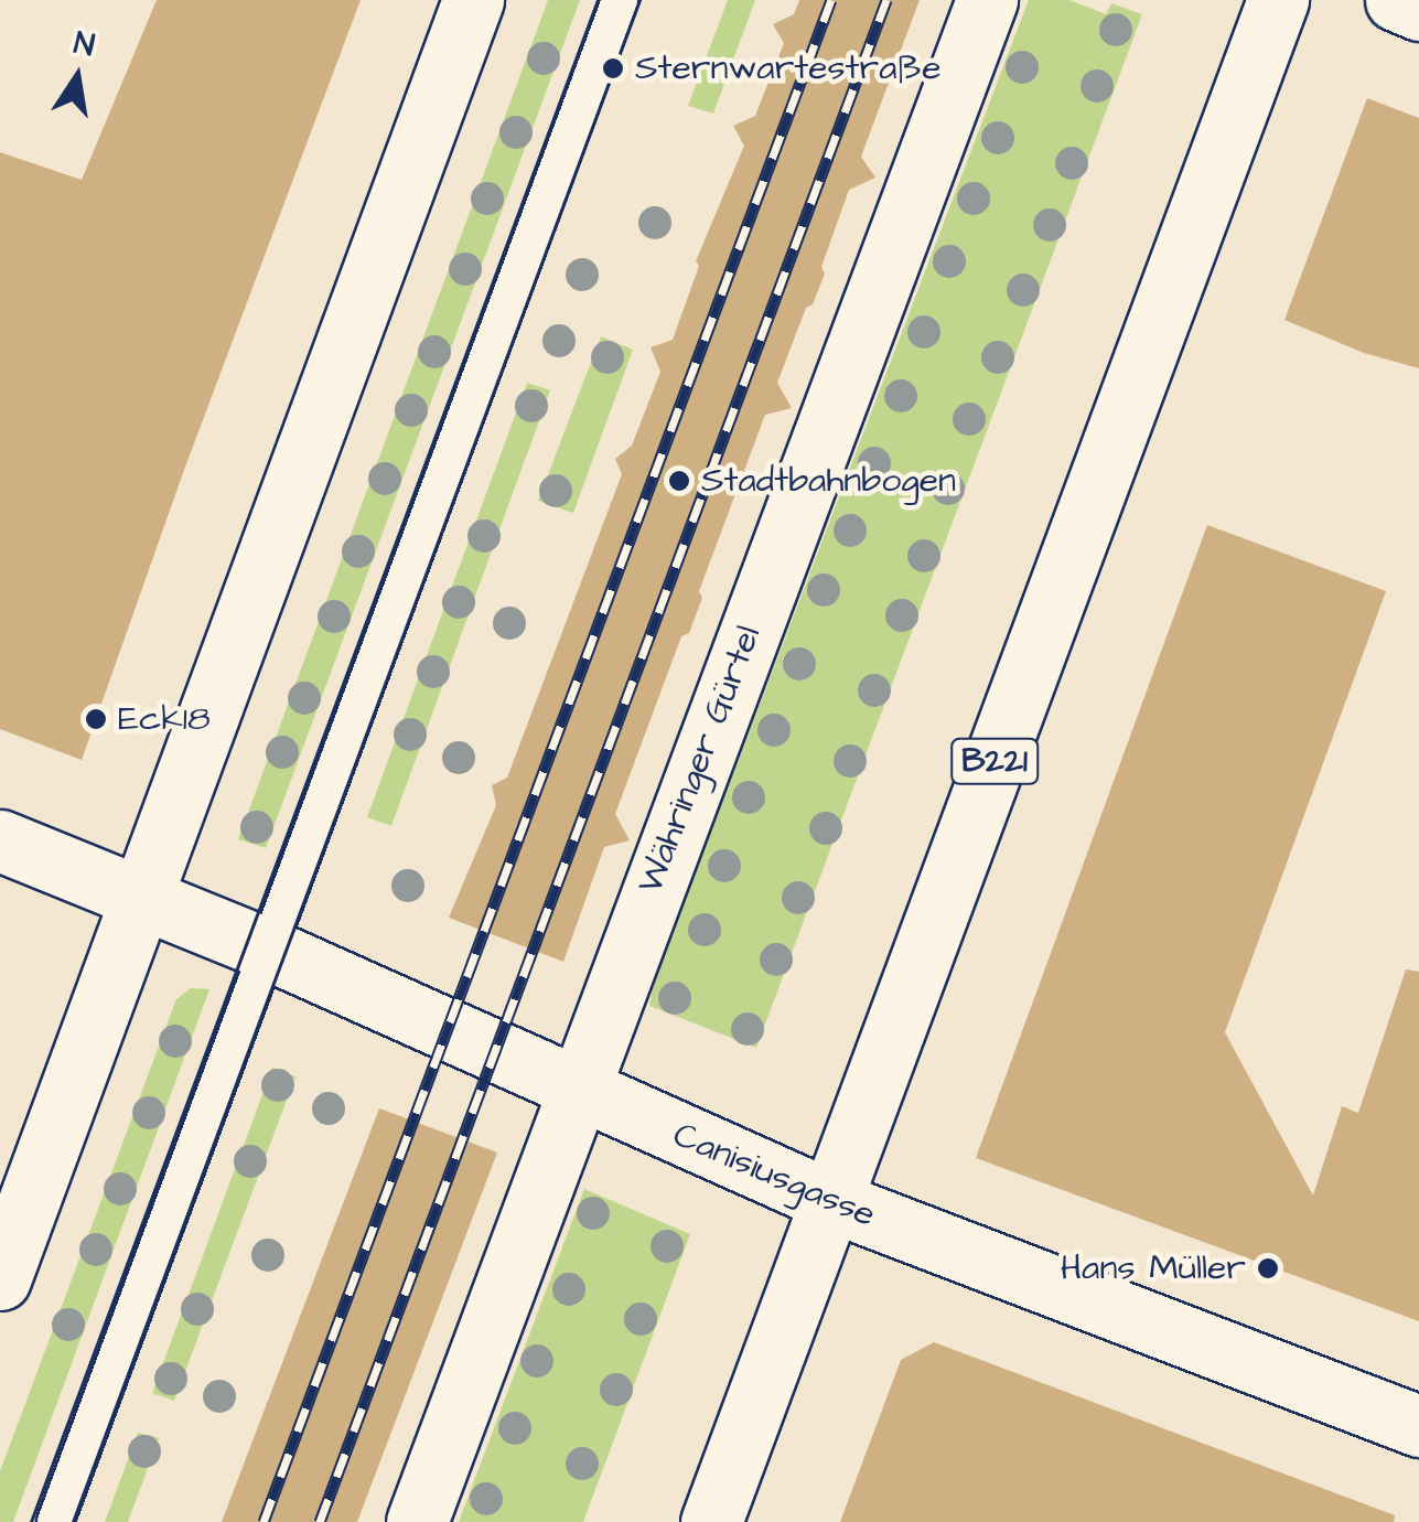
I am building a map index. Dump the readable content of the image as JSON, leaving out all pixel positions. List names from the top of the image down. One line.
{"streets":{"street":["Währinger Gürtel","B221","Canisiusgasse"]},"crossings":[["Währinger Gürtel","Canisiusgasse"],["B221","Canisiusgasse"]],"places":["Sternwartestraße","Stadtbahnbogen","Eck18","Hans Müller"],"north":"top"}
